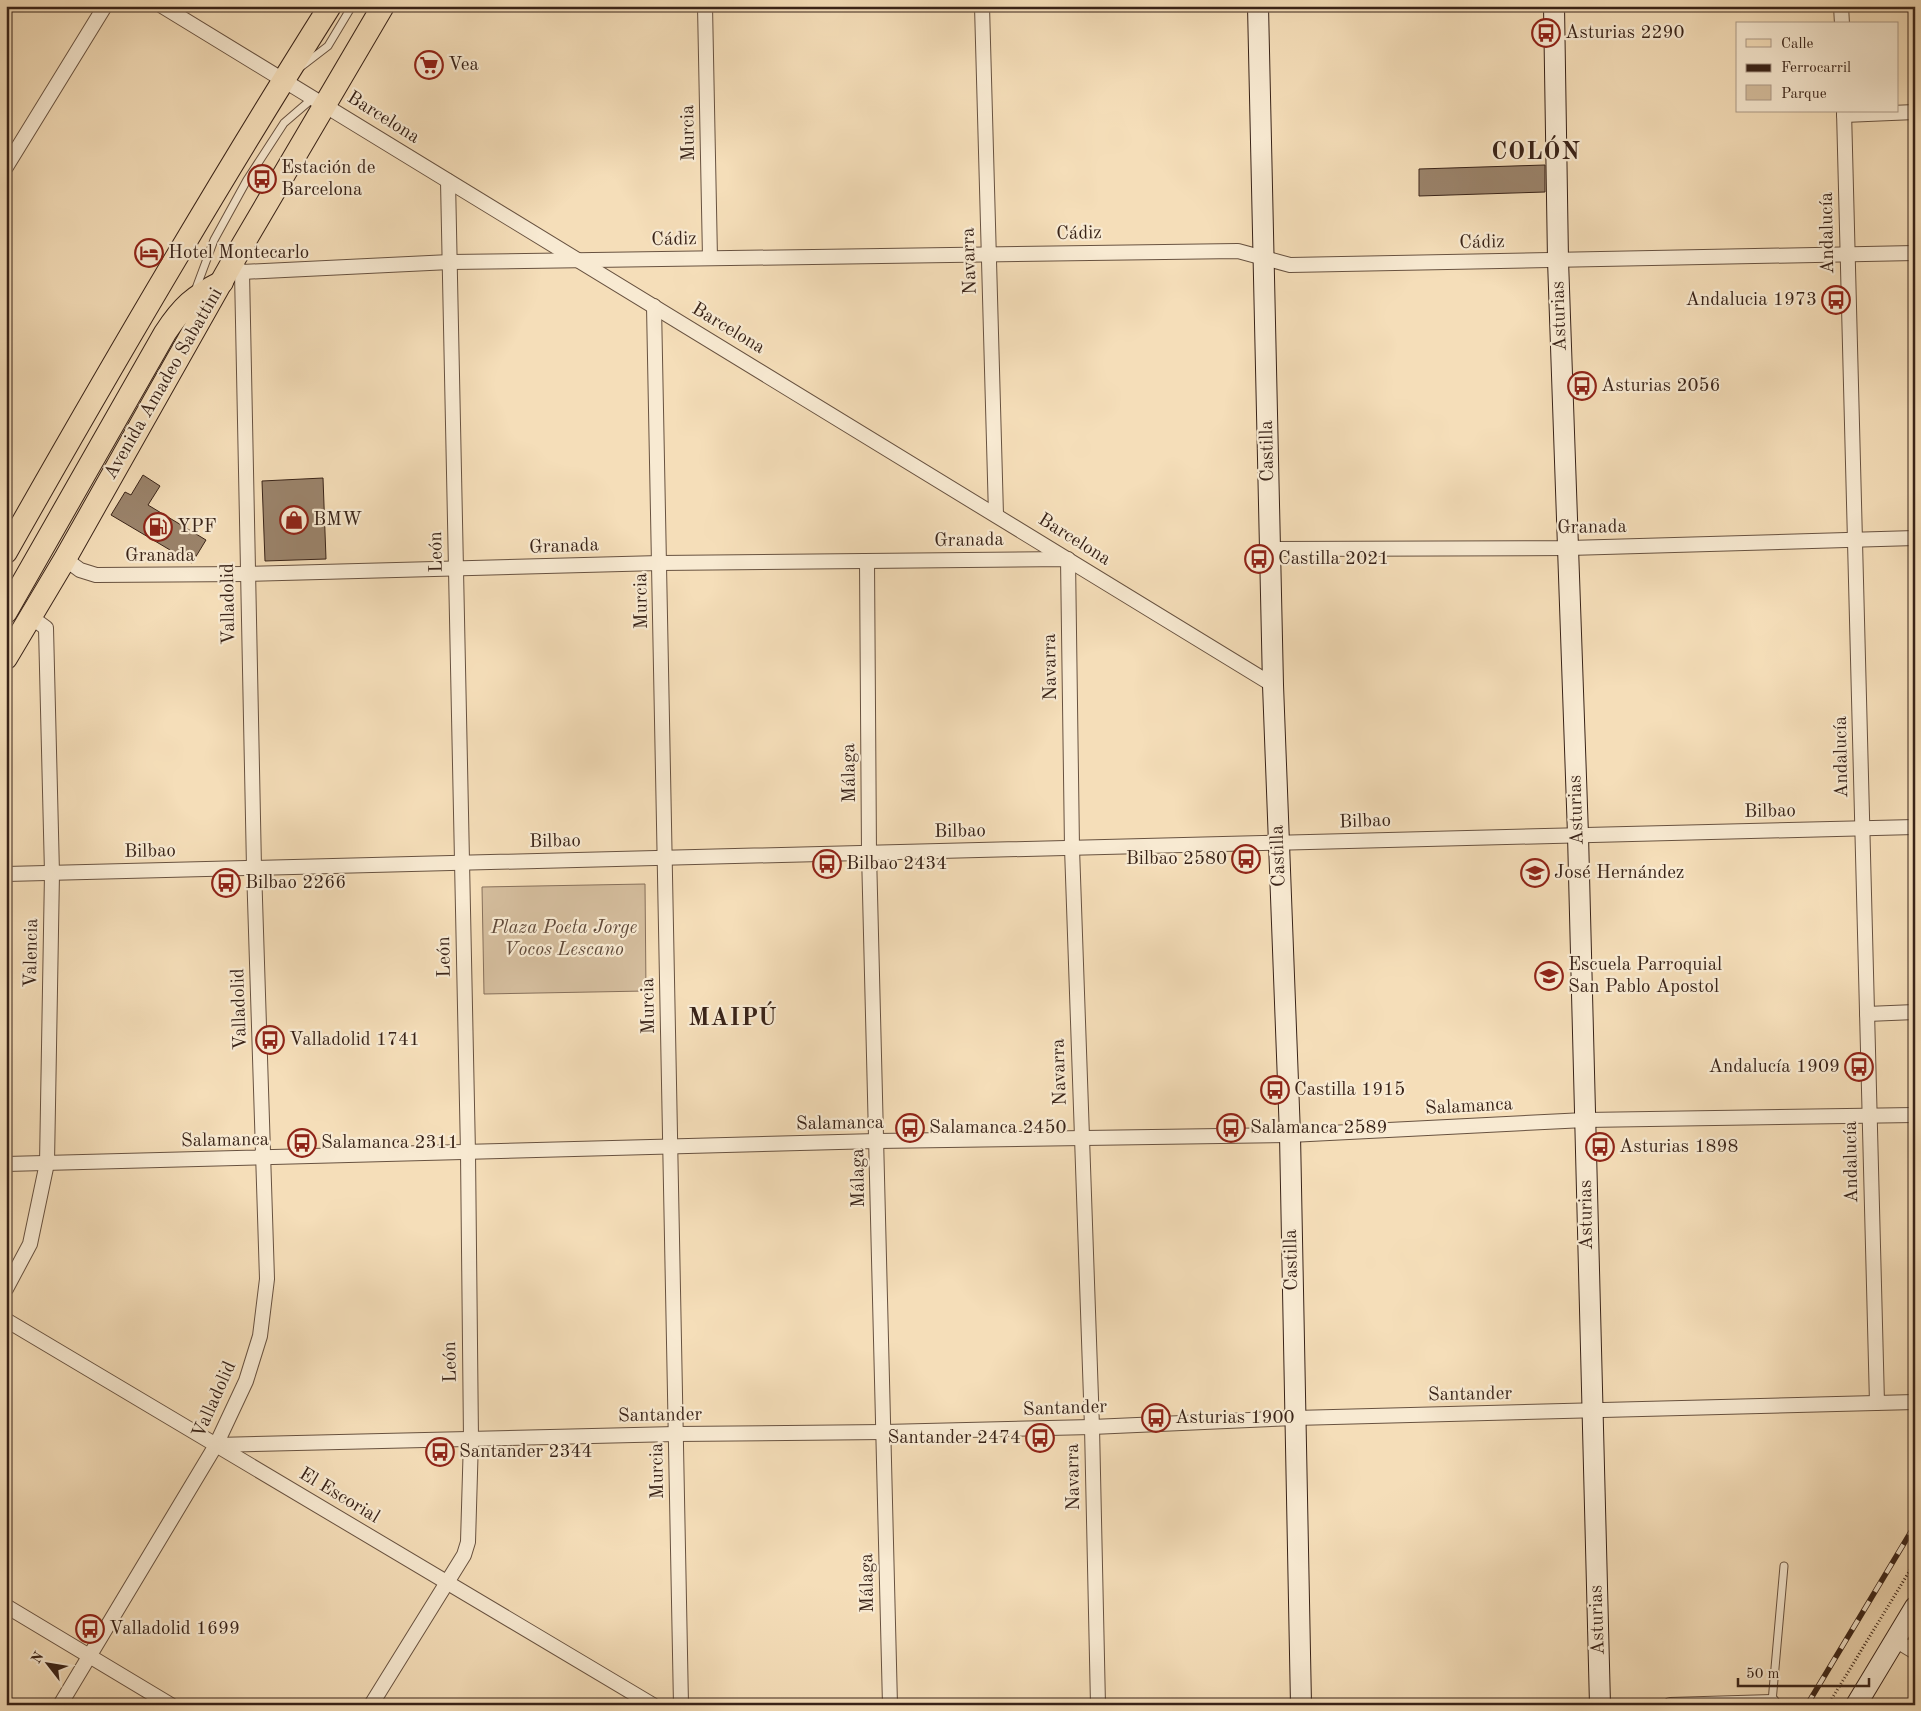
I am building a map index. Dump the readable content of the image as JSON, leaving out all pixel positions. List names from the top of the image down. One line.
{"streets":{"main road":["Avenida Amadeo Sabattini"],"street":["Barcelona","Murcia","Andalucía","Cádiz","Navarra","Asturias","Castilla","Granada","León","Valladolid","Málaga","Bilbao","Valencia","Salamanca","Santander","El Escorial"]},"crossings":[["Barcelona","Murcia"],["Barcelona","Cádiz"],["Barcelona","Navarra"],["Barcelona","Avenida Amadeo Sabattini"],["Barcelona","Castilla"],["Barcelona","Granada"],["Barcelona","León"],["Murcia","Cádiz"],["Murcia","Granada"],["Murcia","Bilbao"],["Murcia","Salamanca"],["Murcia","Santander"],["Andalucía","Cádiz"],["Andalucía","Granada"],["Andalucía","Bilbao"],["Andalucía","Salamanca"],["Andalucía","Santander"],["Cádiz","Navarra"],["Cádiz","Asturias"],["Cádiz","Avenida Amadeo Sabattini"],["Cádiz","Castilla"],["Cádiz","León"],["Cádiz","Valladolid"],["Navarra","Granada"],["Navarra","Bilbao"],["Navarra","Salamanca"],["Navarra","Santander"],["Asturias","Granada"],["Asturias","Bilbao"],["Asturias","Salamanca"],["Asturias","Santander"],["Avenida Amadeo Sabattini","Granada"],["Avenida Amadeo Sabattini","Valladolid"],["Avenida Amadeo Sabattini","Valencia"],["Castilla","Granada"],["Castilla","Bilbao"],["Castilla","Salamanca"],["Castilla","Santander"],["Granada","León"],["Granada","Valladolid"],["Granada","Málaga"],["León","Bilbao"],["León","Salamanca"],["León","Santander"],["León","El Escorial"],["Valladolid","Bilbao"],["Valladolid","Salamanca"],["Valladolid","Santander"],["Valladolid","El Escorial"],["Málaga","Bilbao"],["Málaga","Salamanca"],["Málaga","Santander"],["Bilbao","Valencia"],["Valencia","Salamanca"],["Santander","El Escorial"]],"districts":["COLÓN","MAIPÚ"],"parks":["Plaza Poeta Jorge Vocos Lescano"],"places":{"bus stop":["Asturias 2290","Estación de Barcelona","Andalucia 1973","Asturias 2056","Castilla 2021","Bilbao 2580","Bilbao 2434","Bilbao 2266","Valladolid 1741","Andalucía 1909","Castilla 1915","Salamanca 2450","Salamanca 2589","Salamanca 2311","Asturias 1898","Asturias 1900","Santander 2474","Santander 2344","Valladolid 1699"],"supermarket":["Vea"],"hotel":["Hotel Montecarlo"],"shop":["BMW"],"fuel station":["YPF"],"school or university":["José Hernández","Escuela Parroquial San Pablo Apostol"]},"legend":["Calle","Ferrocarril","Parque"],"scale_bar":"50 m","north":"top left"}
